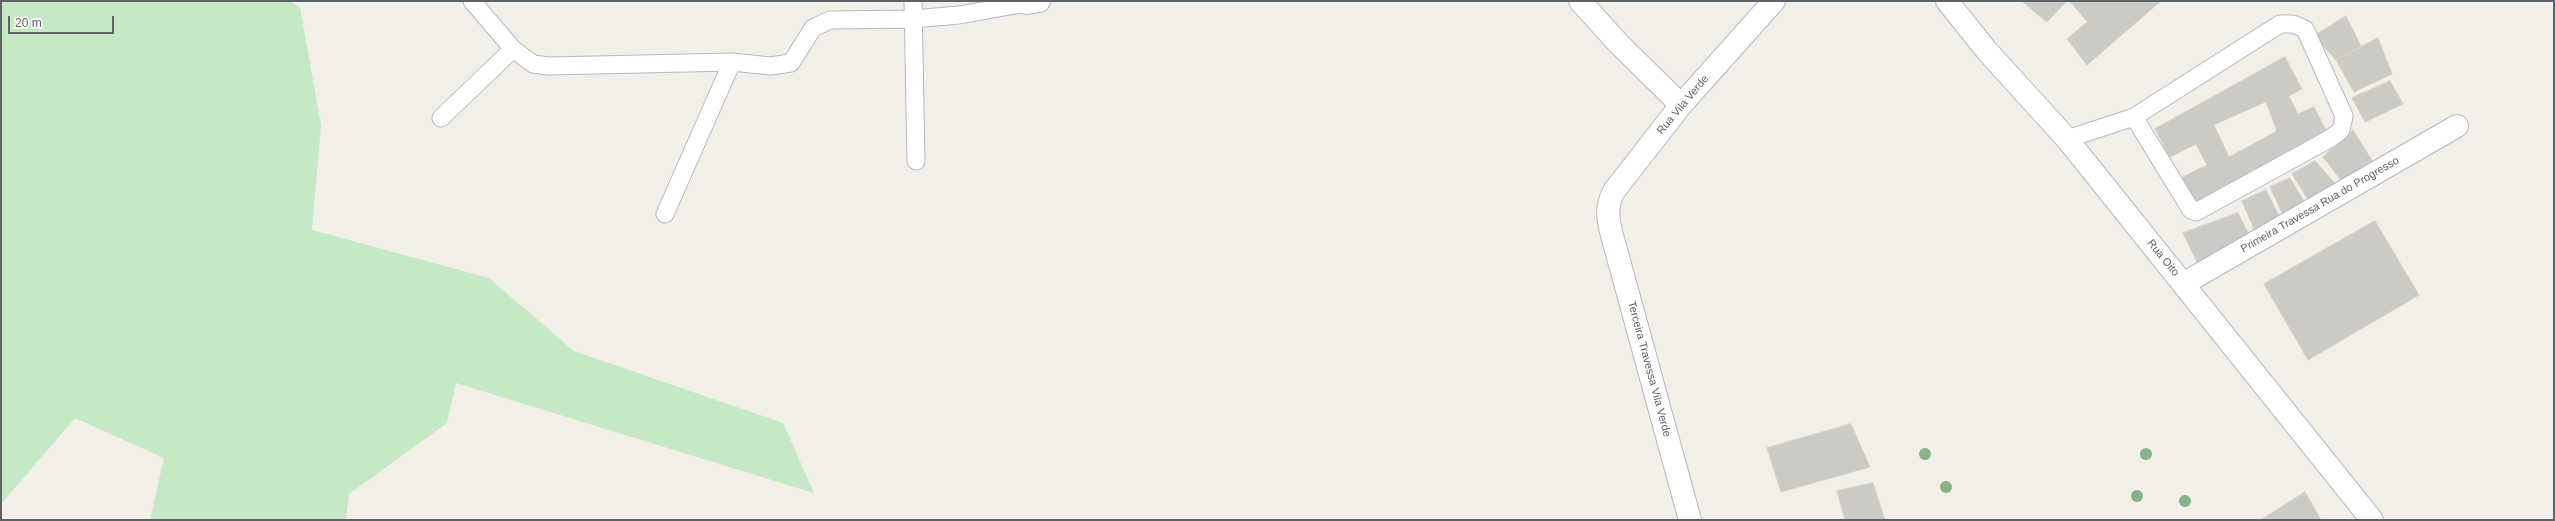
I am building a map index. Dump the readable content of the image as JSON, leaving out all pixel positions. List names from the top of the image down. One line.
{"streets":{"street":["Rua Vila Verde","Primeira Travessa Rua do Progresso","Rua Oito","Terceira Travessa Vila Verde"]},"crossings":[["Rua Vila Verde","Terceira Travessa Vila Verde"],["Primeira Travessa Rua do Progresso","Rua Oito"]],"scale_bar":"20 m"}
